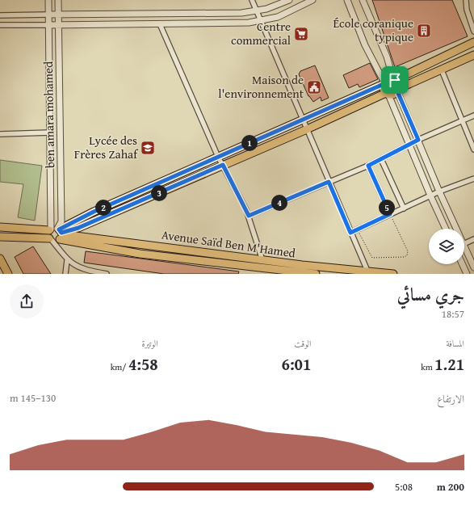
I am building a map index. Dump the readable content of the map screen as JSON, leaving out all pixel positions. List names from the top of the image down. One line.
{"streets":{"main road":["Avenue Saïd Ben M'Hamed"],"street":["ben amara mohamed"]},"crossings":[["ben amara mohamed","Avenue Saïd Ben M'Hamed"]],"places":{"building":["École coranique typique"],"supermarket":["Centre commercial"],"public building":["Maison de l'environnement"],"school or university":["Lycée des Frères Zahaf"]},"page":{"pins":["1","3","4","2","5"],"heading":["جري مسائي","18:57"],"stats":[["المسافة","1.21 km"],["الوقت","6:01"],["الوتيرة","4:58 /km"]],"chart":["الارتفاع","130–145 m"],"list":[{"name":"200 m","note":"5:08"}]}}
